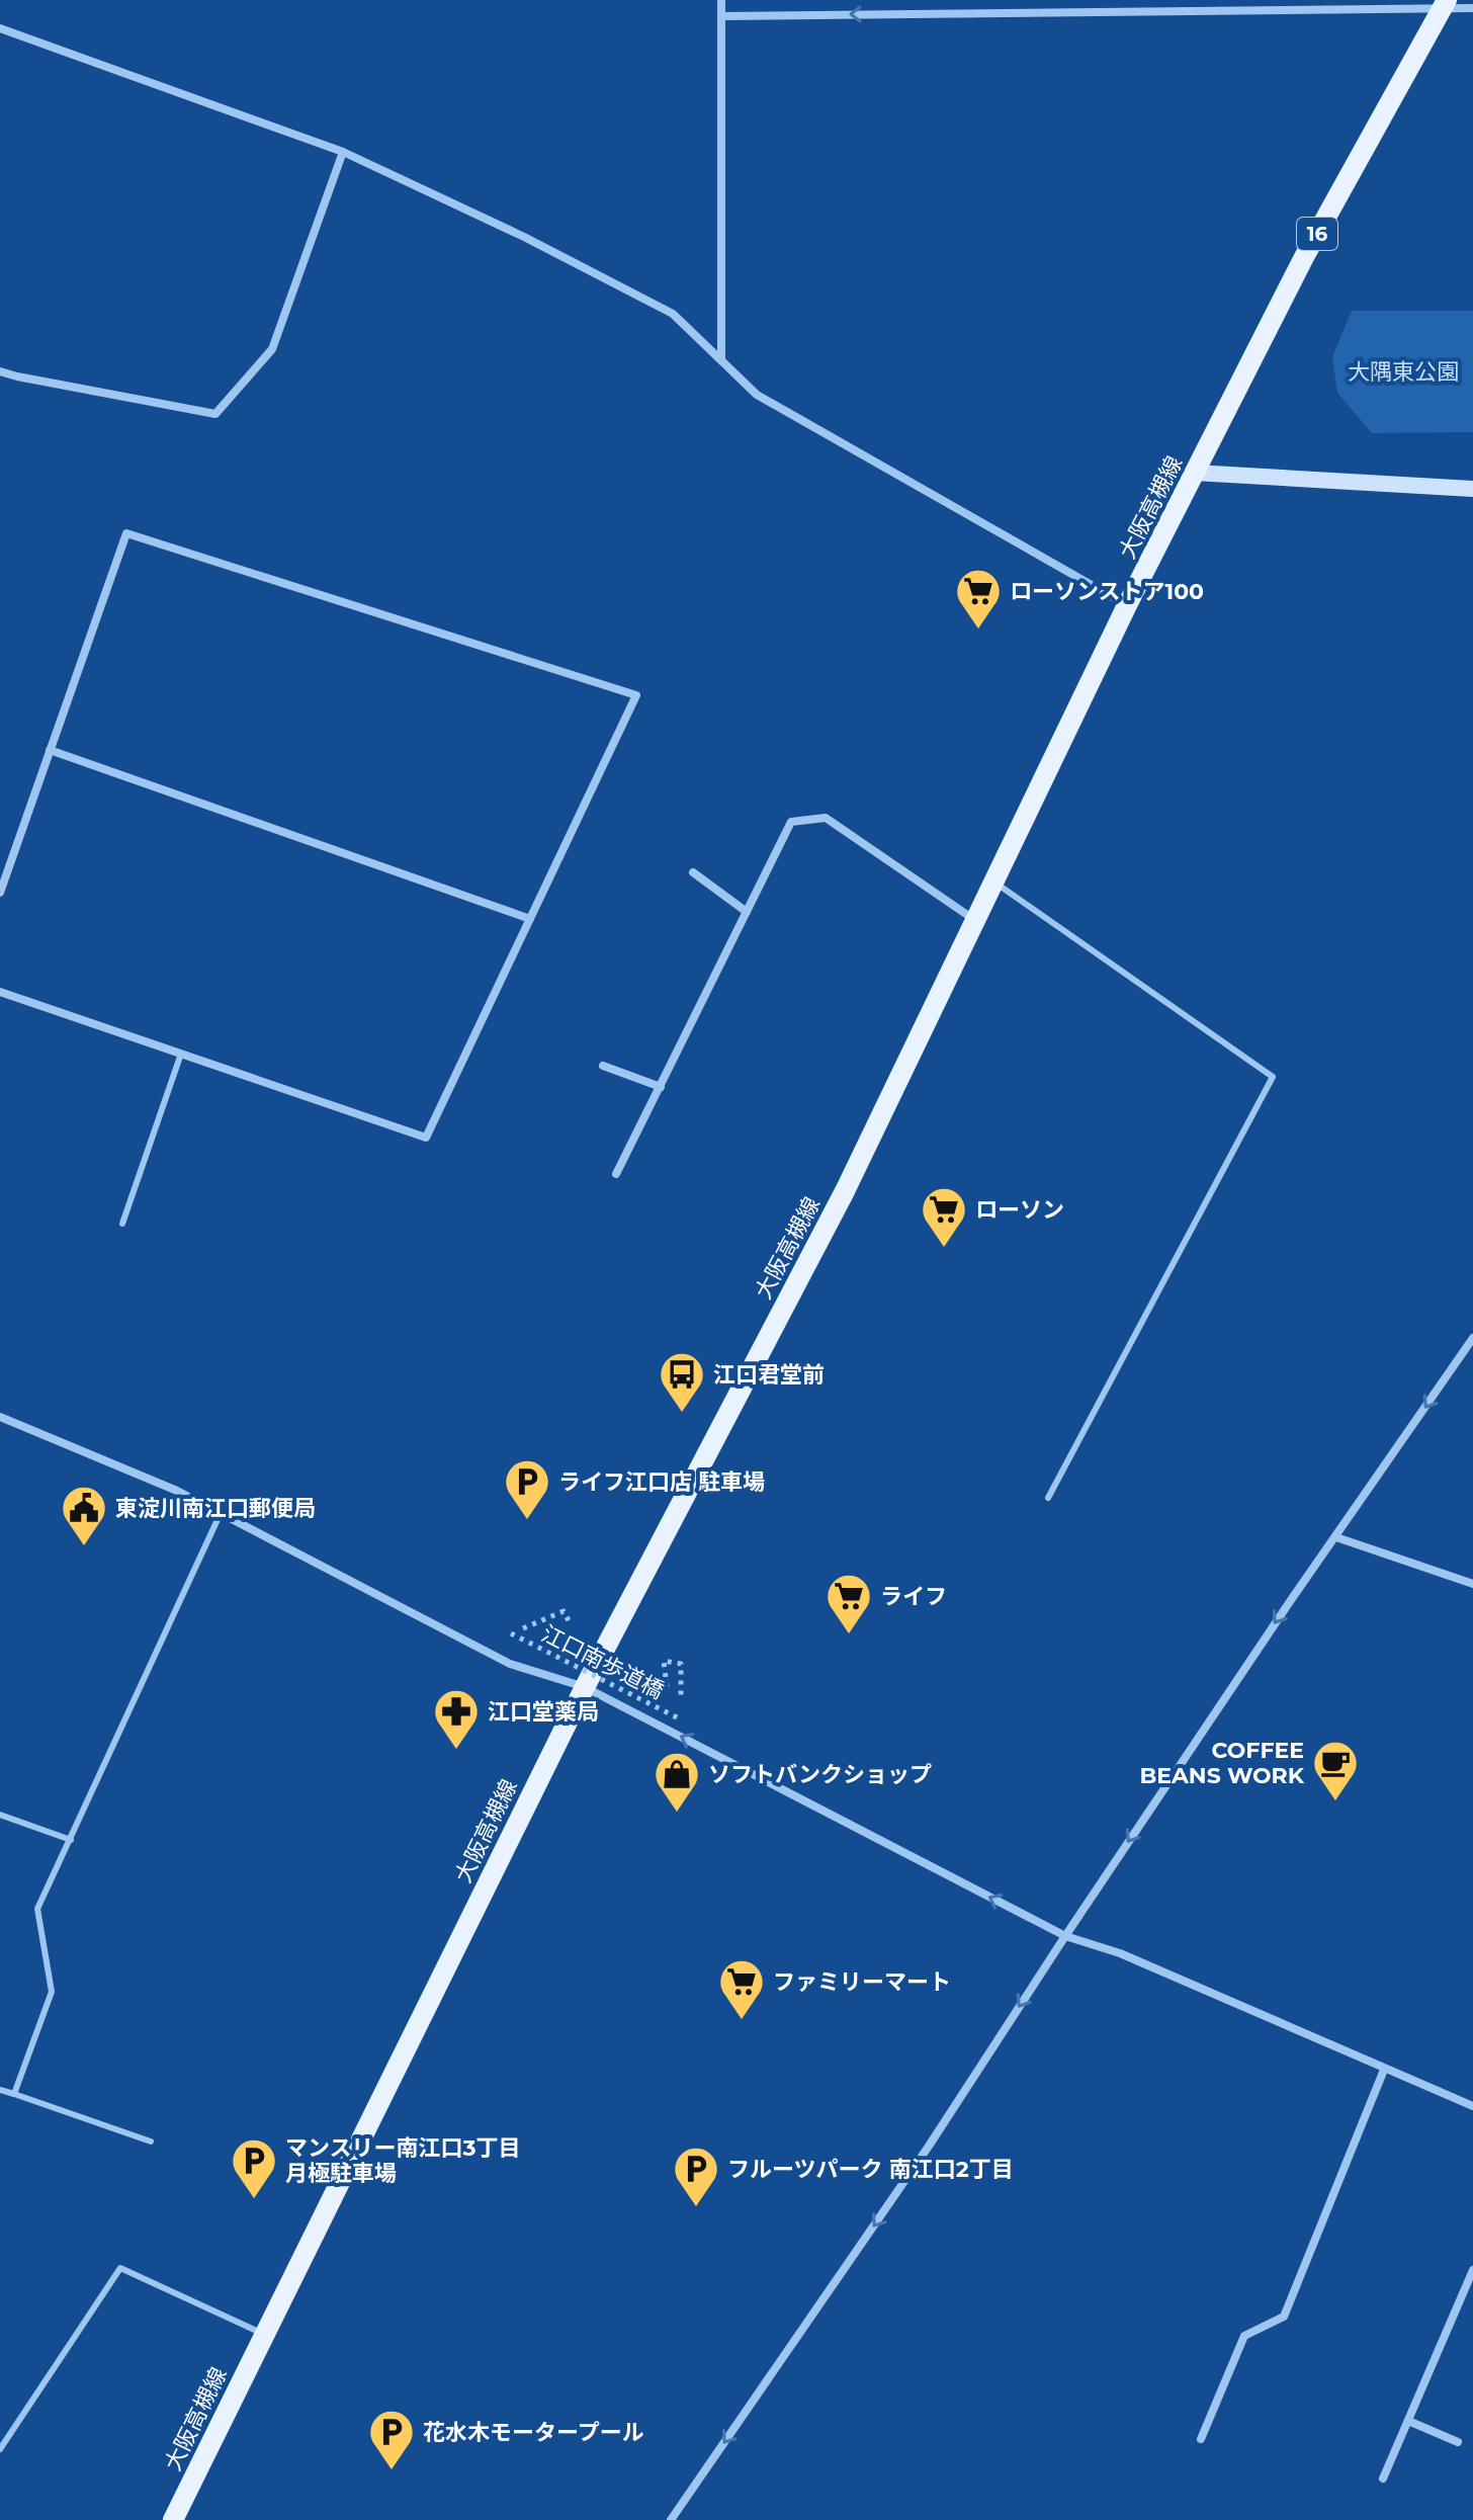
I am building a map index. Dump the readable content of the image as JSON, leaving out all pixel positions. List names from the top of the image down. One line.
{"streets":{"main road":["16","大阪高槻線"],"path":["江口南歩道橋"]},"parks":["大隅東公園"],"places":{"supermarket":["ローソンストア100","ローソン","ライフ","ファミリーマート"],"bus stop":["江口君堂前"],"parking":["ライフ江口店 駐車場","マンスリー南江口3丁目 月極駐車場","フルーツパーク 南江口2丁目","花水木モータープール"],"public building":["東淀川南江口郵便局"],"pharmacy":["江口堂薬局"],"cafe":["COFFEE BEANS WORK"],"shop":["ソフトバンクショップ"]}}
